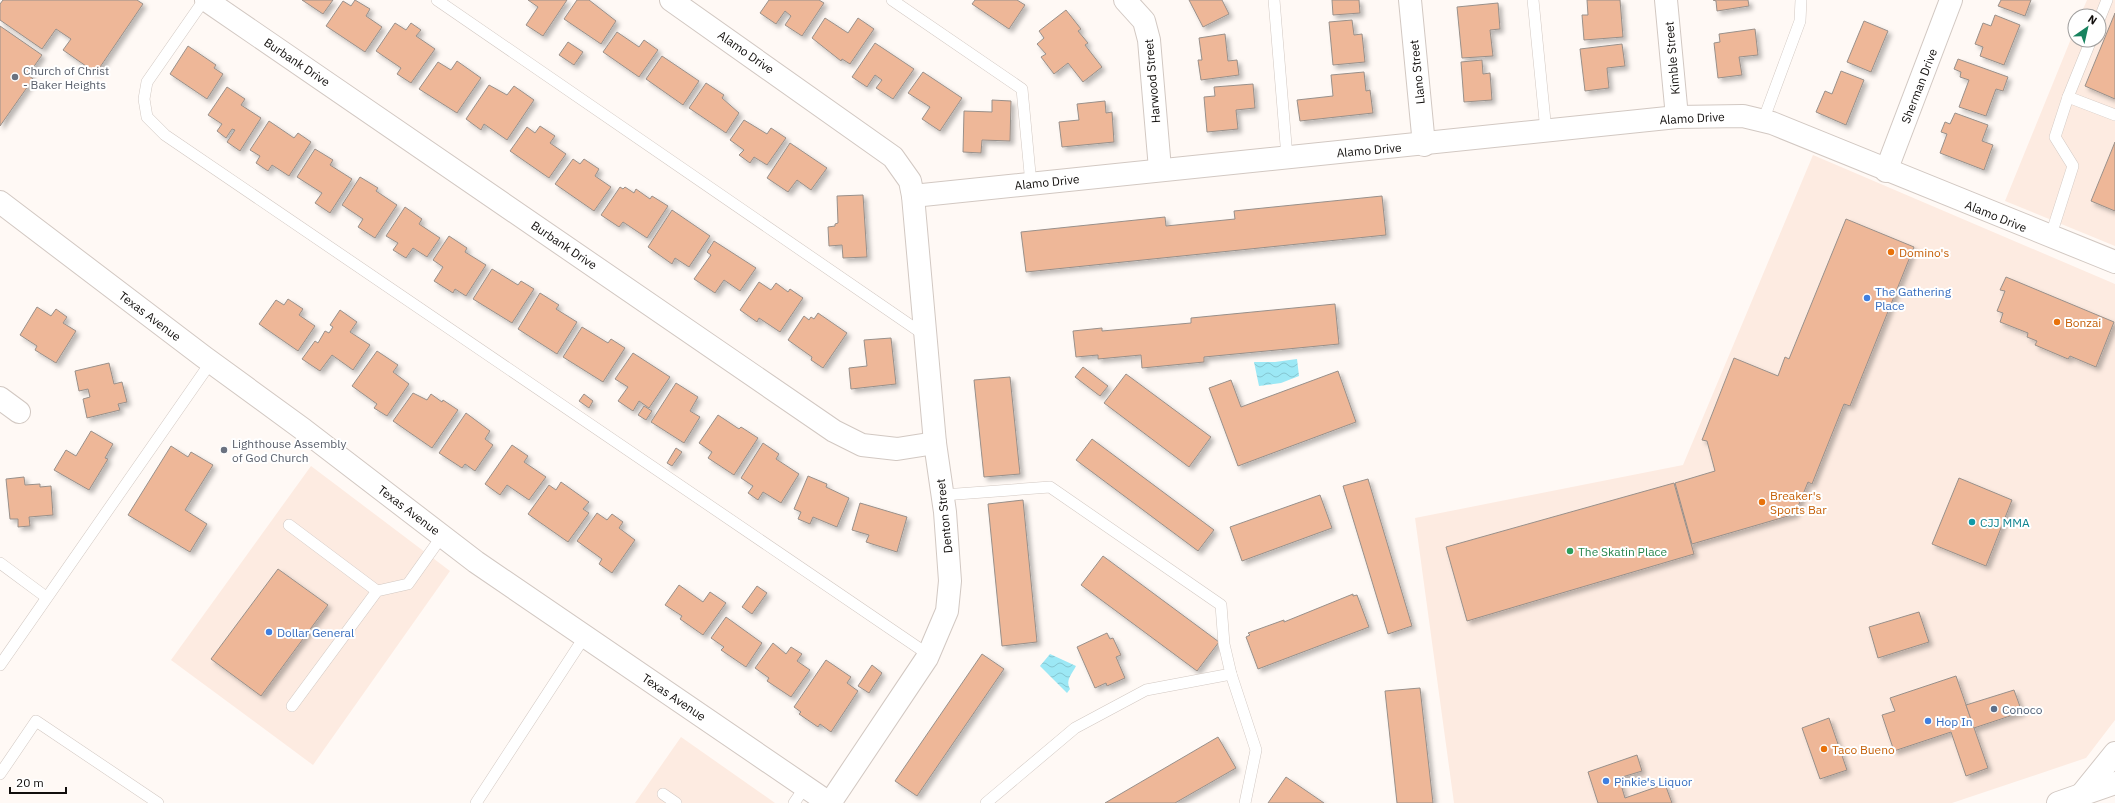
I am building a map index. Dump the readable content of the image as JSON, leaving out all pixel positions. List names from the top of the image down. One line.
{"streets":{"main road":["Alamo Drive","Kimble Street","Burbank Drive","Llano Street","Harwood Street","Sherman Drive","Texas Avenue","Denton Street"]},"crossings":[["Alamo Drive","Kimble Street"],["Alamo Drive","Llano Street"],["Alamo Drive","Harwood Street"],["Alamo Drive","Sherman Drive"],["Alamo Drive","Denton Street"],["Burbank Drive","Denton Street"],["Texas Avenue","Denton Street"]],"places":["Church of Christ - Baker Heights","Domino's","The Gathering Place","Bonzai","Lighthouse Assembly of God Church","Breaker's Sports Bar","CJJ MMA","The Skatin Place","Dollar General","Conoco","Hop In","Taco Bueno","Pinkie's Liquor"],"scale_bar":"20 m","north":"top right"}
